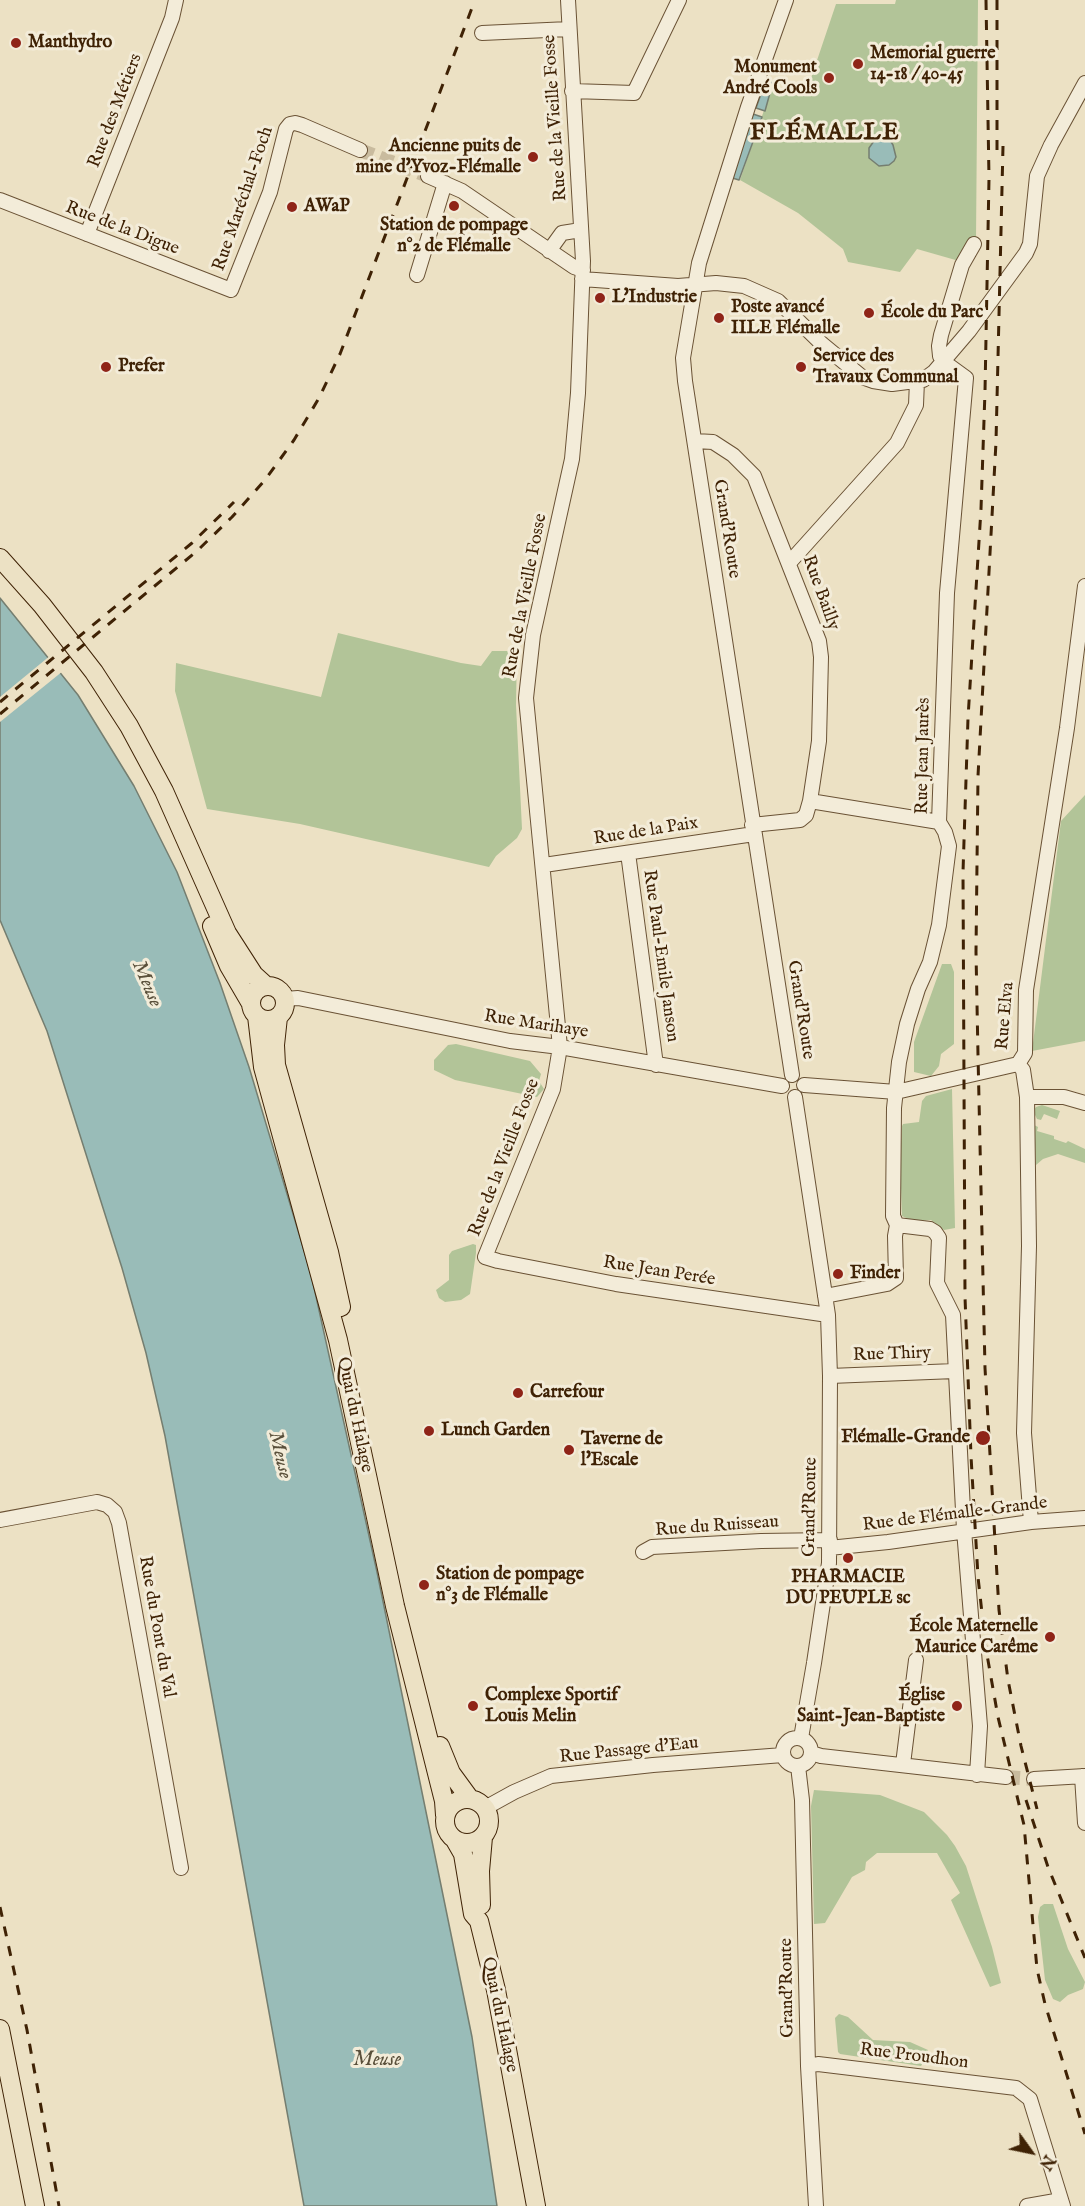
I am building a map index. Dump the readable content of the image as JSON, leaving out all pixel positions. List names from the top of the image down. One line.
{"streets":{"main road":["Quai du Halage"],"street":["Rue des Métiers","Rue de la Vieille Fosse","Rue Maréchal-Foch","Rue de la Digue","Grand'Route","Rue Bailly","Rue Jean Jaurès","Rue de la Paix","Rue Paul-Emile Janson","Rue Elva","Rue Marihaye","Rue Jean Perée","Rue Thiry","Rue de Flémalle-Grande","Rue du Ruisseau","Rue du Pont du Val","Rue Passage d'Eau","Rue Proudhon"]},"crossings":[["Rue des Métiers","Rue de la Digue"],["Rue de la Vieille Fosse","Rue de la Paix"],["Rue de la Vieille Fosse","Rue Marihaye"],["Rue de la Vieille Fosse","Rue Jean Perée"],["Rue Maréchal-Foch","Rue de la Digue"],["Grand'Route","Rue Bailly"],["Grand'Route","Rue Jean Jaurès"],["Grand'Route","Rue de la Paix"],["Grand'Route","Rue Marihaye"],["Grand'Route","Rue Jean Perée"],["Grand'Route","Rue Thiry"],["Grand'Route","Rue de Flémalle-Grande"],["Grand'Route","Rue du Ruisseau"],["Grand'Route","Rue Passage d'Eau"],["Grand'Route","Rue Proudhon"],["Rue de la Paix","Rue Paul-Emile Janson"],["Rue Paul-Emile Janson","Rue Marihaye"],["Rue Elva","Rue de Flémalle-Grande"],["Rue Marihaye","Quai du Halage"],["Quai du Halage","Rue Passage d'Eau"],["Rue de Flémalle-Grande","Rue du Ruisseau"]],"districts":["FLÉMALLE"],"water":["Meuse"],"places":["Manthydro","Memorial guerre 14-18 / 40-45","Monument André Cools","Ancienne puits de mine d'Yvoz-Flémalle","Station de pompage n°2 de Flémalle","AWaP","L'Industrie","École du Parc","Poste avancé IILE Flémalle","Prefer","Service des Travaux Communal","Finder","Carrefour","Lunch Garden","Flémalle-Grande","Taverne de l'Escale","PHARMACIE DU PEUPLE sc","Station de pompage n°3 de Flémalle","École Maternelle Maurice Carême","Complexe Sportif Louis Melin","Église Saint-Jean-Baptiste"],"north":"bottom right"}
